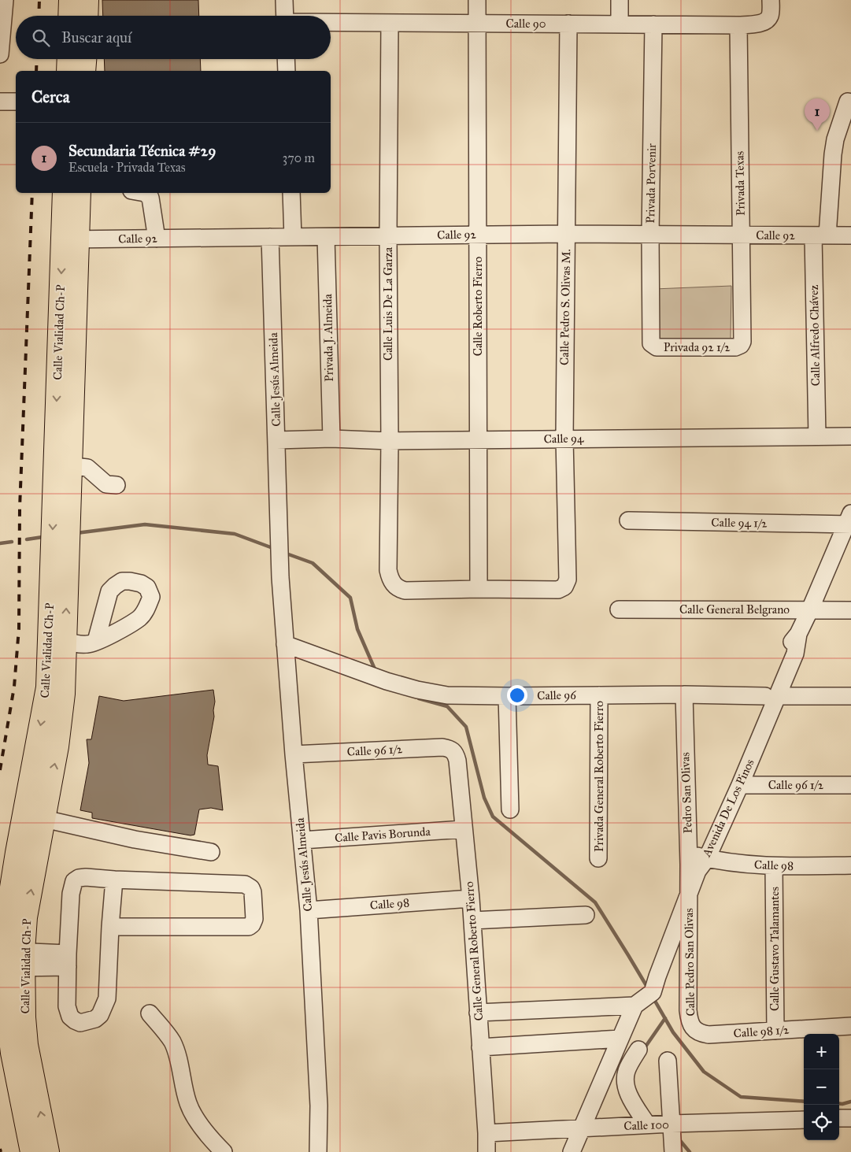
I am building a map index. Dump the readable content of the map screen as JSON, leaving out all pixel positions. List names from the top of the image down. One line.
{"streets":{"main road":["Calle Vialidad Ch-P"],"street":["Calle 90","Privada Porvenir","Privada Texas","Calle 92","Calle Luis De La Garza","Calle Roberto Fierro","Calle Pedro S. Olivas M.","Calle Alfredo Chávez","Privada J. Almeida","Privada 92 1/2","Calle Jesús Almeida","Calle 94","Calle 94 1/2","Calle General Belgrano","Calle 96","Calle 96 1/2","Privada General Roberto Fierro","Pedro San Olivas","Avenida De Los Pinos","Calle Pavis Borunda","Calle 98","Calle Gustavo Talamantes","Calle General Roberto Fierro","Calle Pedro San Olivas","Calle 98 1/2","Calle 100"]},"crossings":[["Calle 90","Privada Porvenir"],["Calle 90","Privada Texas"],["Calle 90","Calle Luis De La Garza"],["Calle 90","Calle Roberto Fierro"],["Calle 90","Calle Pedro S. Olivas M."],["Privada Porvenir","Calle 92"],["Privada Porvenir","Privada 92 1/2"],["Privada Texas","Calle 92"],["Privada Texas","Privada 92 1/2"],["Calle 92","Calle Luis De La Garza"],["Calle 92","Calle Roberto Fierro"],["Calle 92","Calle Pedro S. Olivas M."],["Calle 92","Calle Vialidad Ch-P"],["Calle 92","Calle Alfredo Chávez"],["Calle 92","Privada J. Almeida"],["Calle 92","Calle Jesús Almeida"],["Calle Luis De La Garza","Calle Roberto Fierro"],["Calle Luis De La Garza","Calle Pedro S. Olivas M."],["Calle Luis De La Garza","Calle 94"],["Calle Roberto Fierro","Calle Pedro S. Olivas M."],["Calle Roberto Fierro","Calle 94"],["Calle Pedro S. Olivas M.","Calle 94"],["Calle Alfredo Chávez","Calle 94"],["Privada J. Almeida","Calle 94"],["Calle Jesús Almeida","Calle 94"],["Calle Jesús Almeida","Calle 96"],["Calle Jesús Almeida","Calle 96 1/2"],["Calle Jesús Almeida","Calle Pavis Borunda"],["Calle Jesús Almeida","Calle 98"],["Calle 94 1/2","Avenida De Los Pinos"],["Calle General Belgrano","Avenida De Los Pinos"],["Calle 96","Privada General Roberto Fierro"],["Calle 96","Pedro San Olivas"],["Calle 96","Avenida De Los Pinos"],["Calle 96 1/2","Avenida De Los Pinos"],["Calle 96 1/2","Calle General Roberto Fierro"],["Pedro San Olivas","Avenida De Los Pinos"],["Pedro San Olivas","Calle 98"],["Pedro San Olivas","Calle Pedro San Olivas"],["Avenida De Los Pinos","Calle 98"],["Calle Pavis Borunda","Calle General Roberto Fierro"],["Calle 98","Calle Gustavo Talamantes"],["Calle 98","Calle General Roberto Fierro"],["Calle Gustavo Talamantes","Calle 98 1/2"],["Calle General Roberto Fierro","Calle 100"],["Calle Pedro San Olivas","Calle 98 1/2"]],"page":{"search":"Buscar aquí","heading":"Cerca","pins":"1","list":[{"mark":"1","name":"Secundaria Técnica #29","note":"Escuela · Privada Texas","value":"370 m"}],"map_buttons":["+","−"]}}
